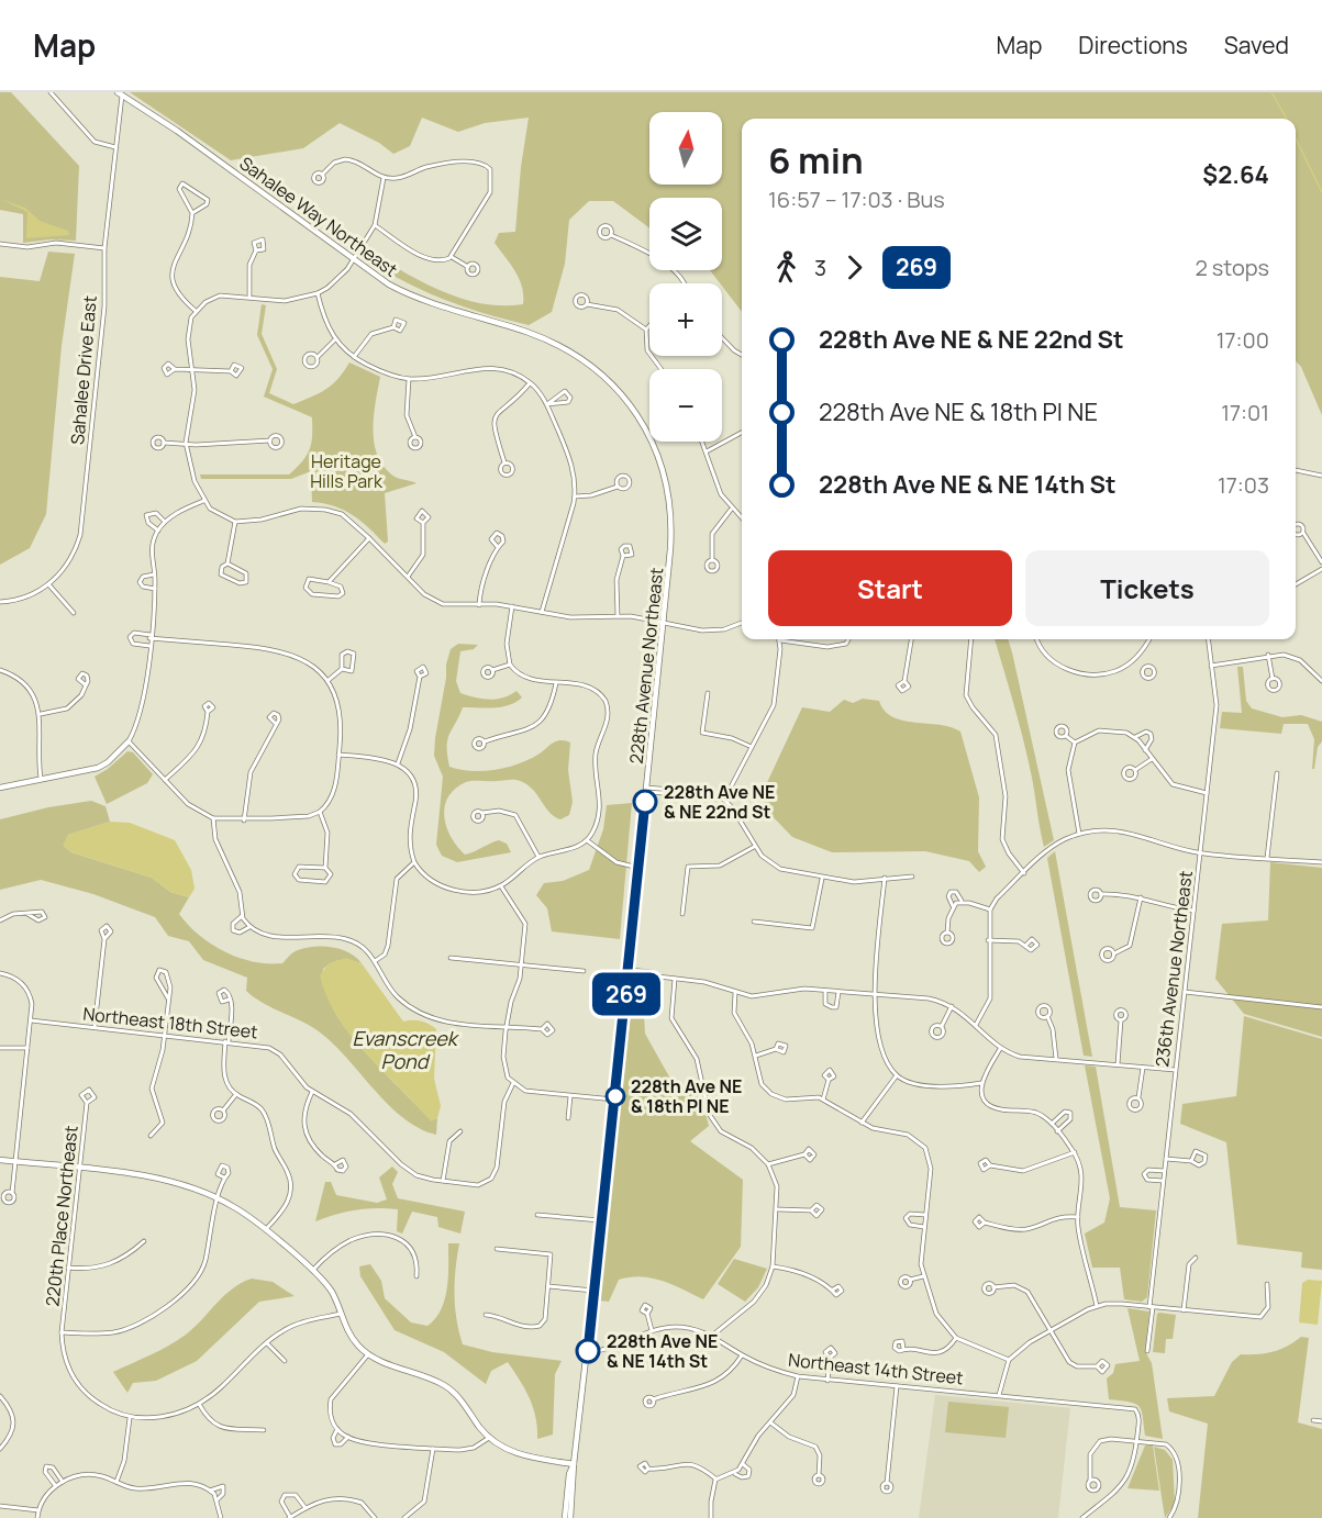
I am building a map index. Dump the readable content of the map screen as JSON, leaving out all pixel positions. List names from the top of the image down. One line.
{"streets":{"main road":["Sahalee Way Northeast","228th Avenue Northeast"],"street":["Sahalee Drive East","236th Avenue Northeast","Northeast 18th Street","220th Place Northeast","Northeast 14th Street"]},"crossings":[["Sahalee Way Northeast","Sahalee Drive East"],["Sahalee Way Northeast","228th Avenue Northeast"],["228th Avenue Northeast","Northeast 14th Street"]],"water":["Evanscreek Pond"],"parks":["Heritage Hills Park"],"places":["228th Ave NE & NE 22nd St","228th Ave NE & 18th Pl NE","228th Ave NE & NE 14th St"],"lines":["bus line 269"],"north":"top","page":{"header":"Map","nav":["Map","Directions","Saved"],"on_map":"269","map_buttons":["+","−"],"heading":["6 min","16:57 – 17:03 · Bus","$2.64"],"legs":["3","269","2 stops"],"list":[{"name":"228th Ave NE & NE 22nd St","value":"17:00"},{"name":"228th Ave NE & 18th Pl NE","value":"17:01"},{"name":"228th Ave NE & NE 14th St","value":"17:03"}],"buttons":["Start","Tickets"]}}
